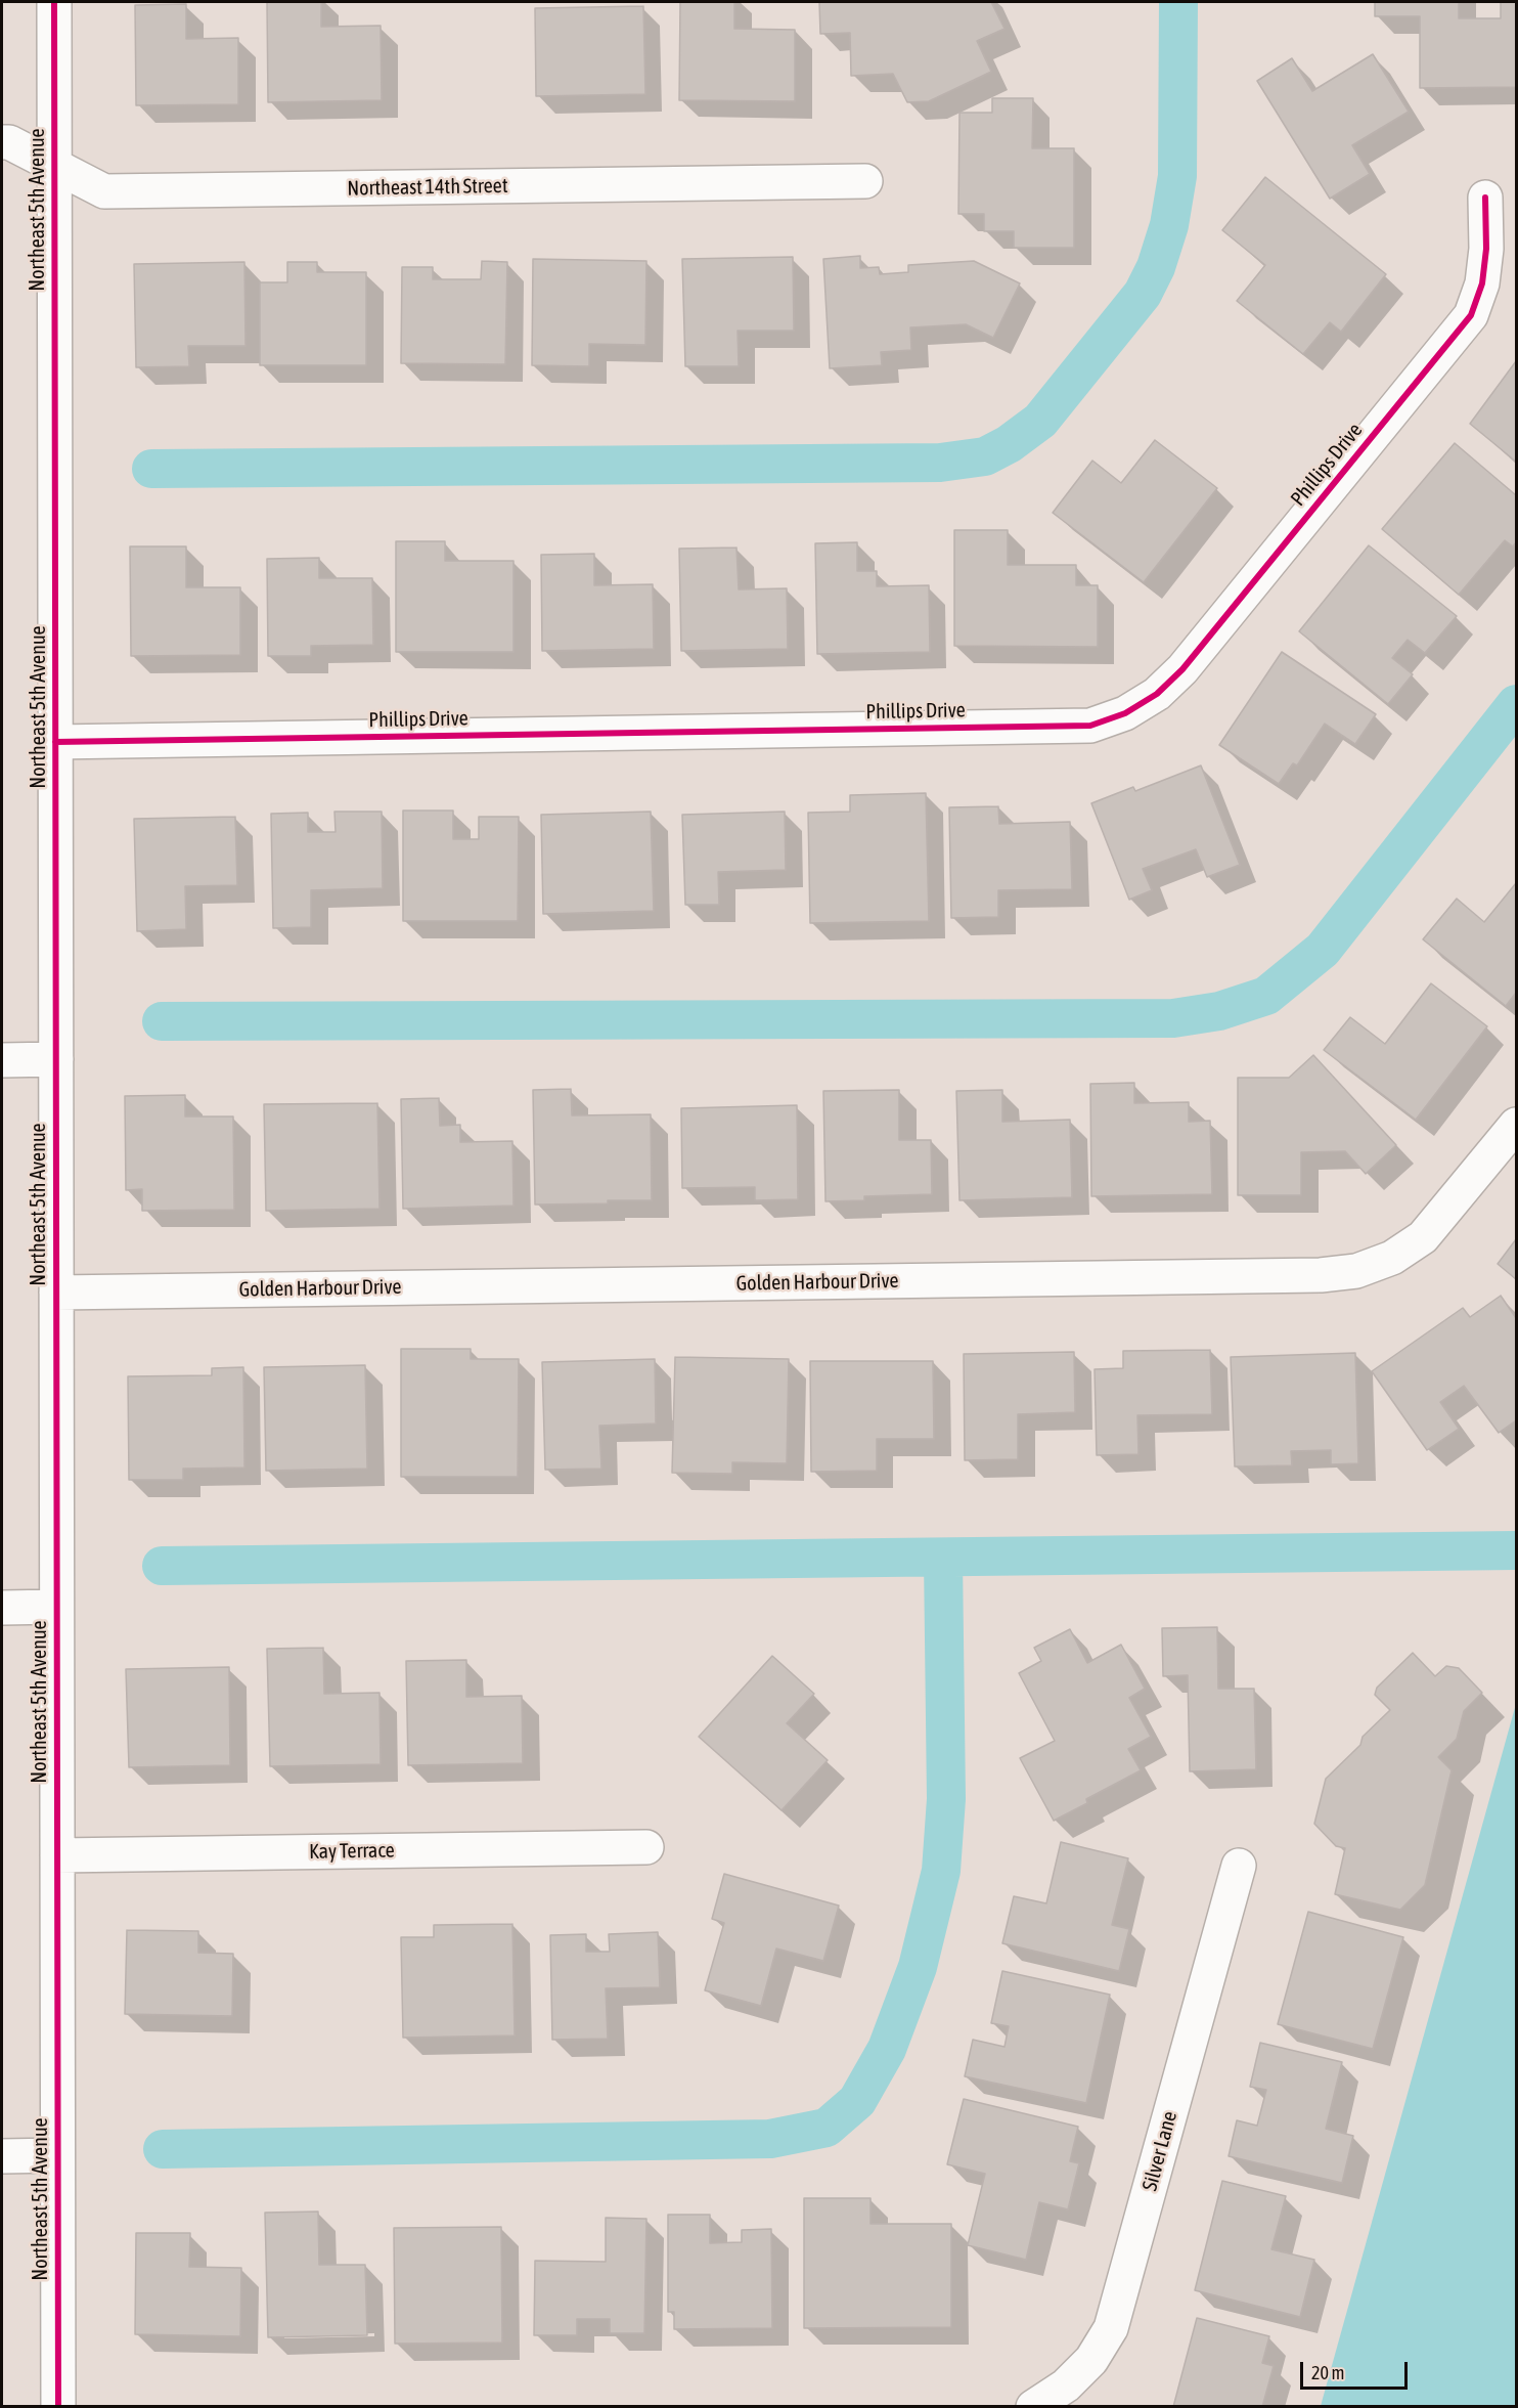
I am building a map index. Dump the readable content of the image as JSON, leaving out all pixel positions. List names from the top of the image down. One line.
{"streets":{"street":["Northeast 14th Street","Northeast 5th Avenue","Phillips Drive","Golden Harbour Drive","Kay Terrace","Silver Lane"]},"crossings":[["Northeast 14th Street","Northeast 5th Avenue"],["Northeast 5th Avenue","Phillips Drive"],["Northeast 5th Avenue","Golden Harbour Drive"],["Northeast 5th Avenue","Kay Terrace"]],"scale_bar":"20 m"}
